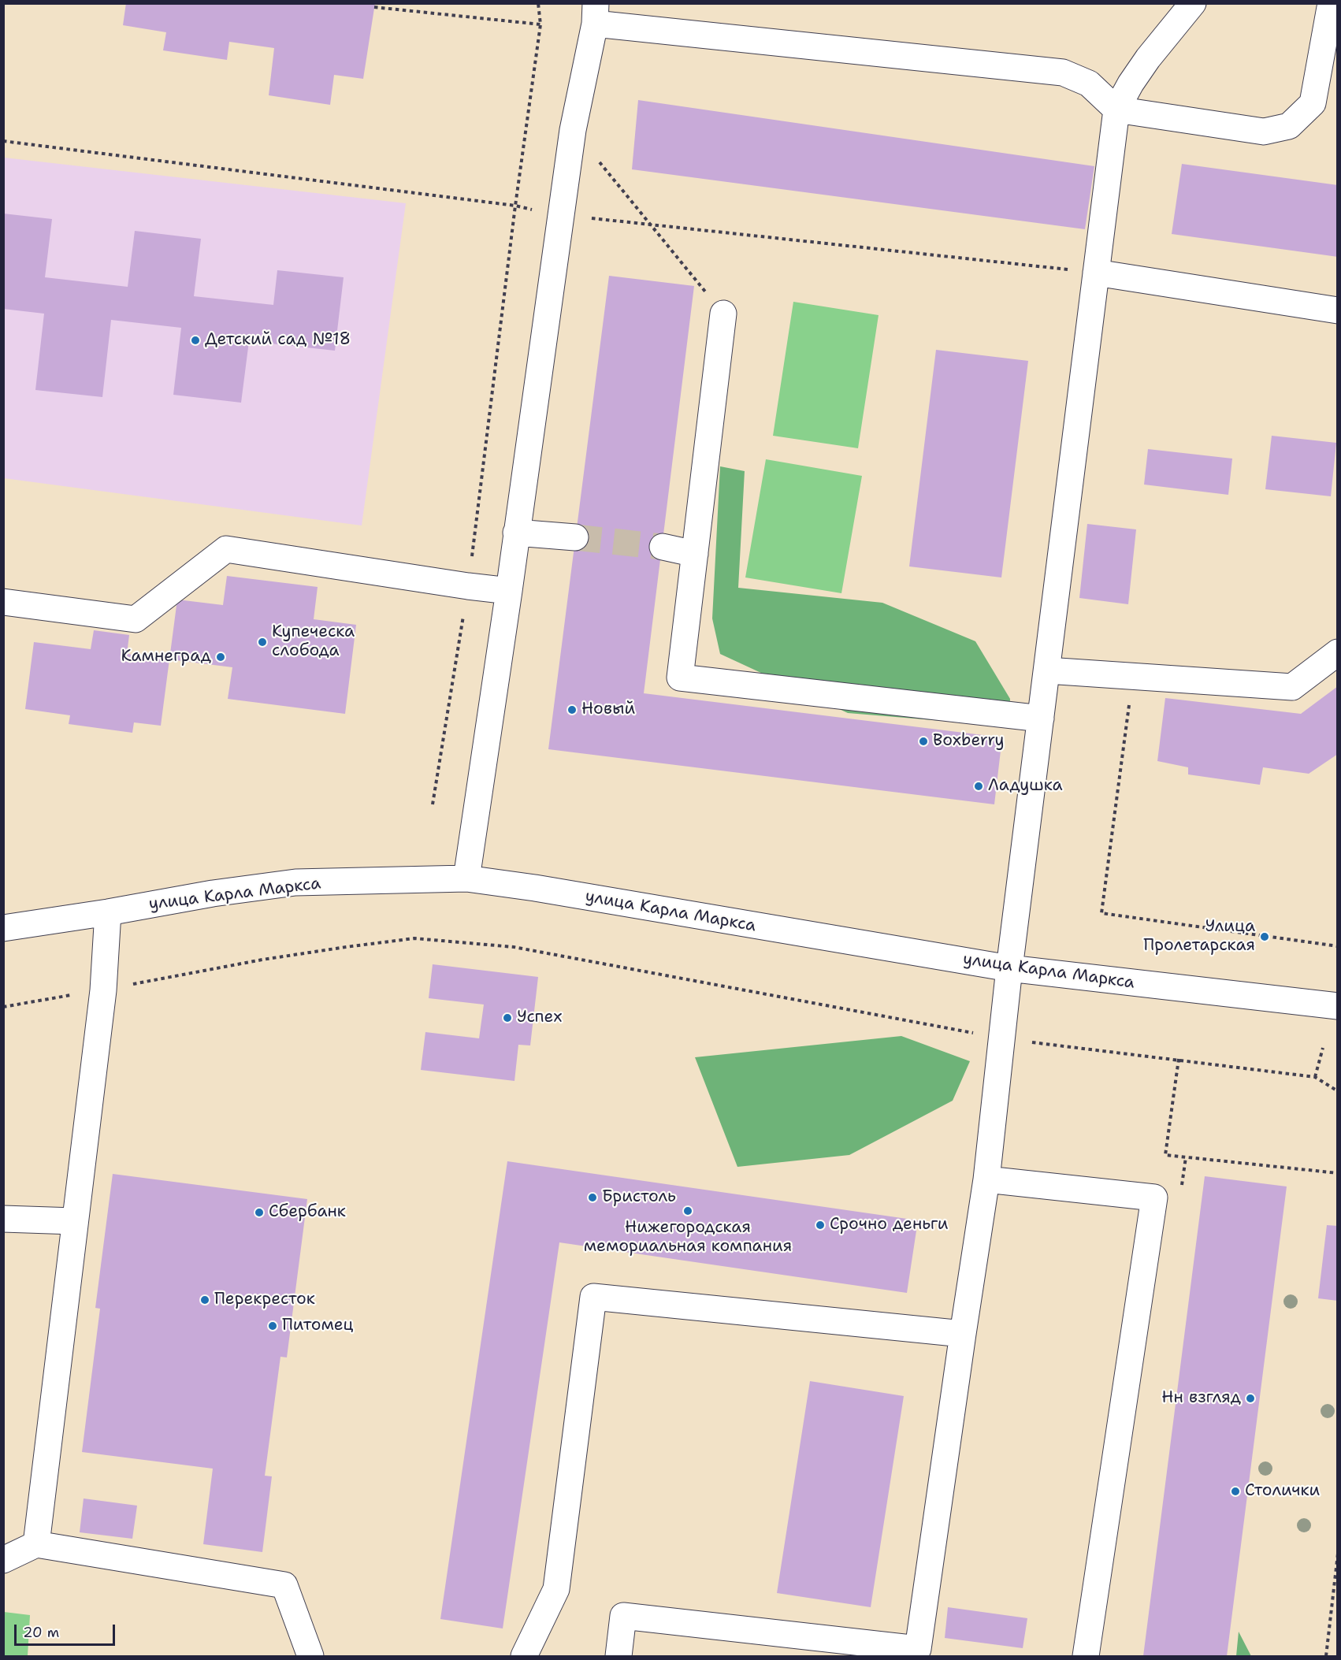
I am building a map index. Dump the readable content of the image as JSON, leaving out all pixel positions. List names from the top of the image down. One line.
{"streets":{"street":["улица Карла Маркса"]},"places":["Детский сад №18","Купеческа слобода","Камнеград","Новый","Boxberry","Ладушка","Улица Пролетарская","Успех","Бристоль","Нижегородская мемориальная компания","Сбербанк","Срочно деньги","Перекресток","Питомец","Нн взгляд","Столички"],"scale_bar":"20 m"}
